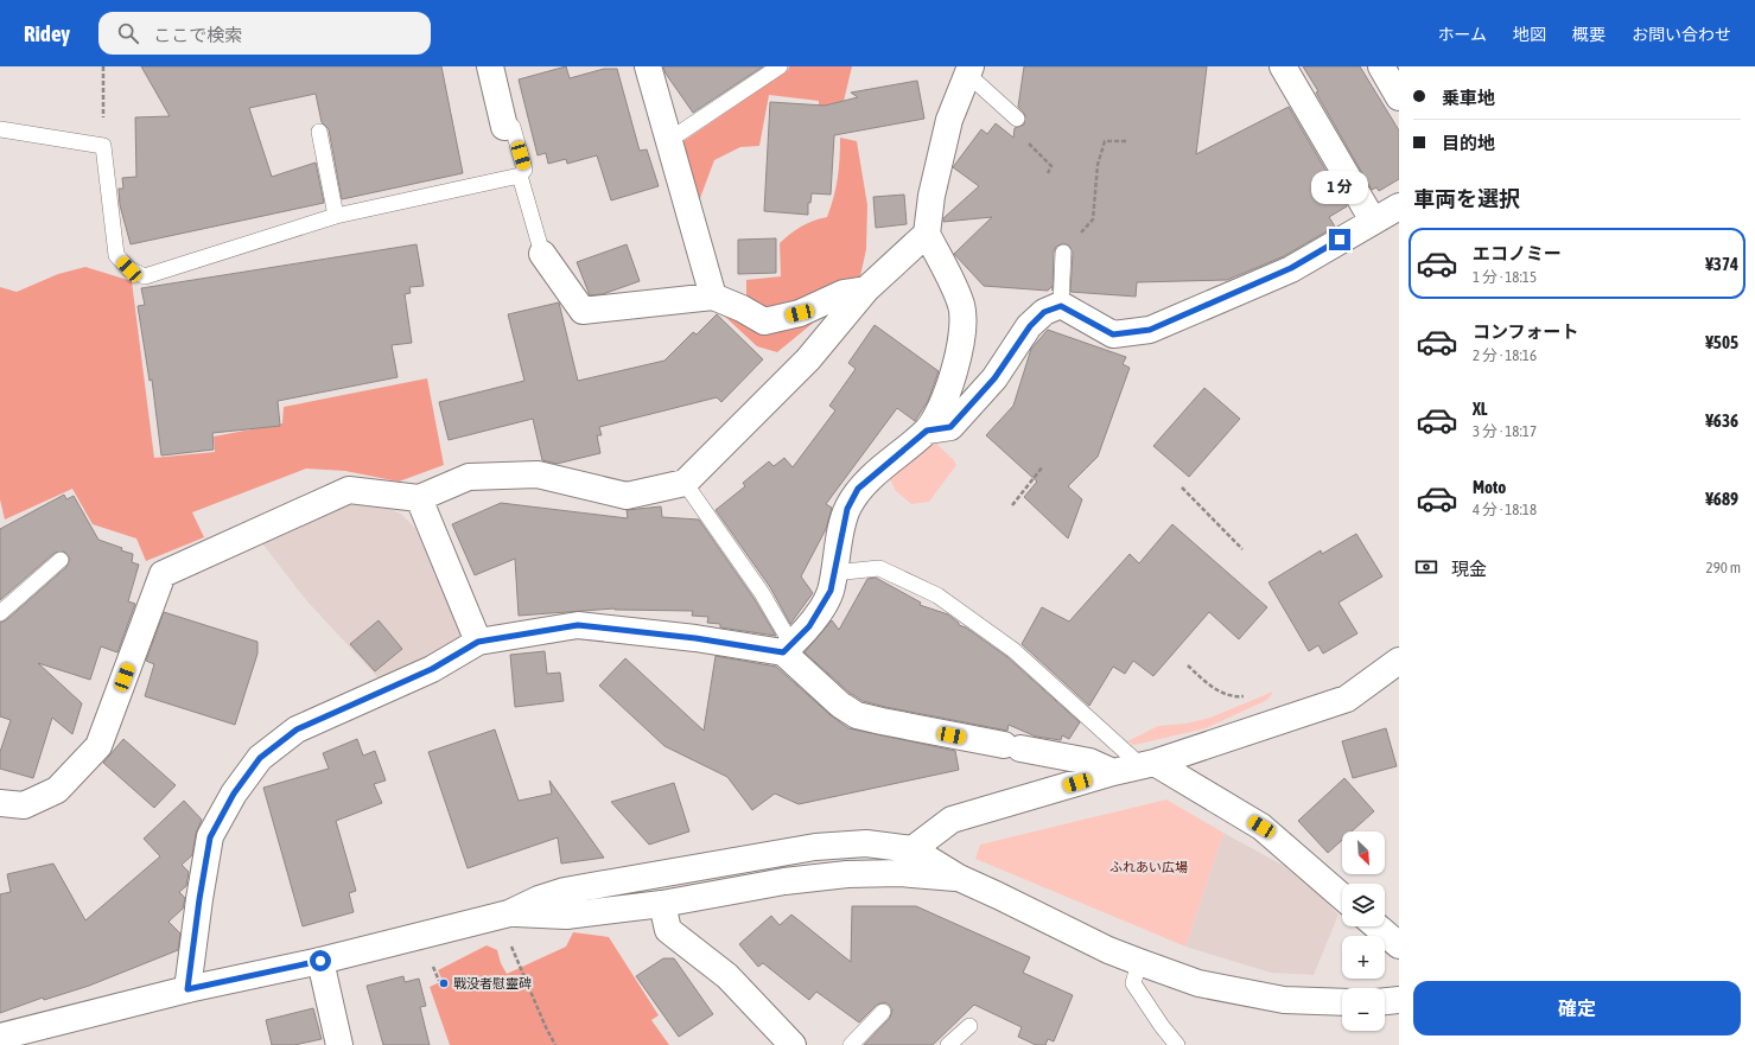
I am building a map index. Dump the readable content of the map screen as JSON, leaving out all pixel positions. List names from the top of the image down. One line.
{"parks":["ふれあい広場"],"places":["戰没者慰靈碑"],"north":"bottom right","page":{"header":"Ridey","search":"ここで検索","nav":["ホーム","地図","概要","お問い合わせ"],"banner":["乗車地","目的地"],"bubble":"1 分","heading":"車両を選択","list":[{"name":"エコノミー","note":"1 分 · 18:15","value":"¥374"},{"name":"コンフォート","note":"2 分 · 18:16","value":"¥505"},{"name":"XL","note":"3 分 · 18:17","value":"¥636"},{"name":"Moto","note":"4 分 · 18:18","value":"¥689"}],"pay":["現金","290 m"],"map_buttons":["+","−"],"buttons":"確定"}}
